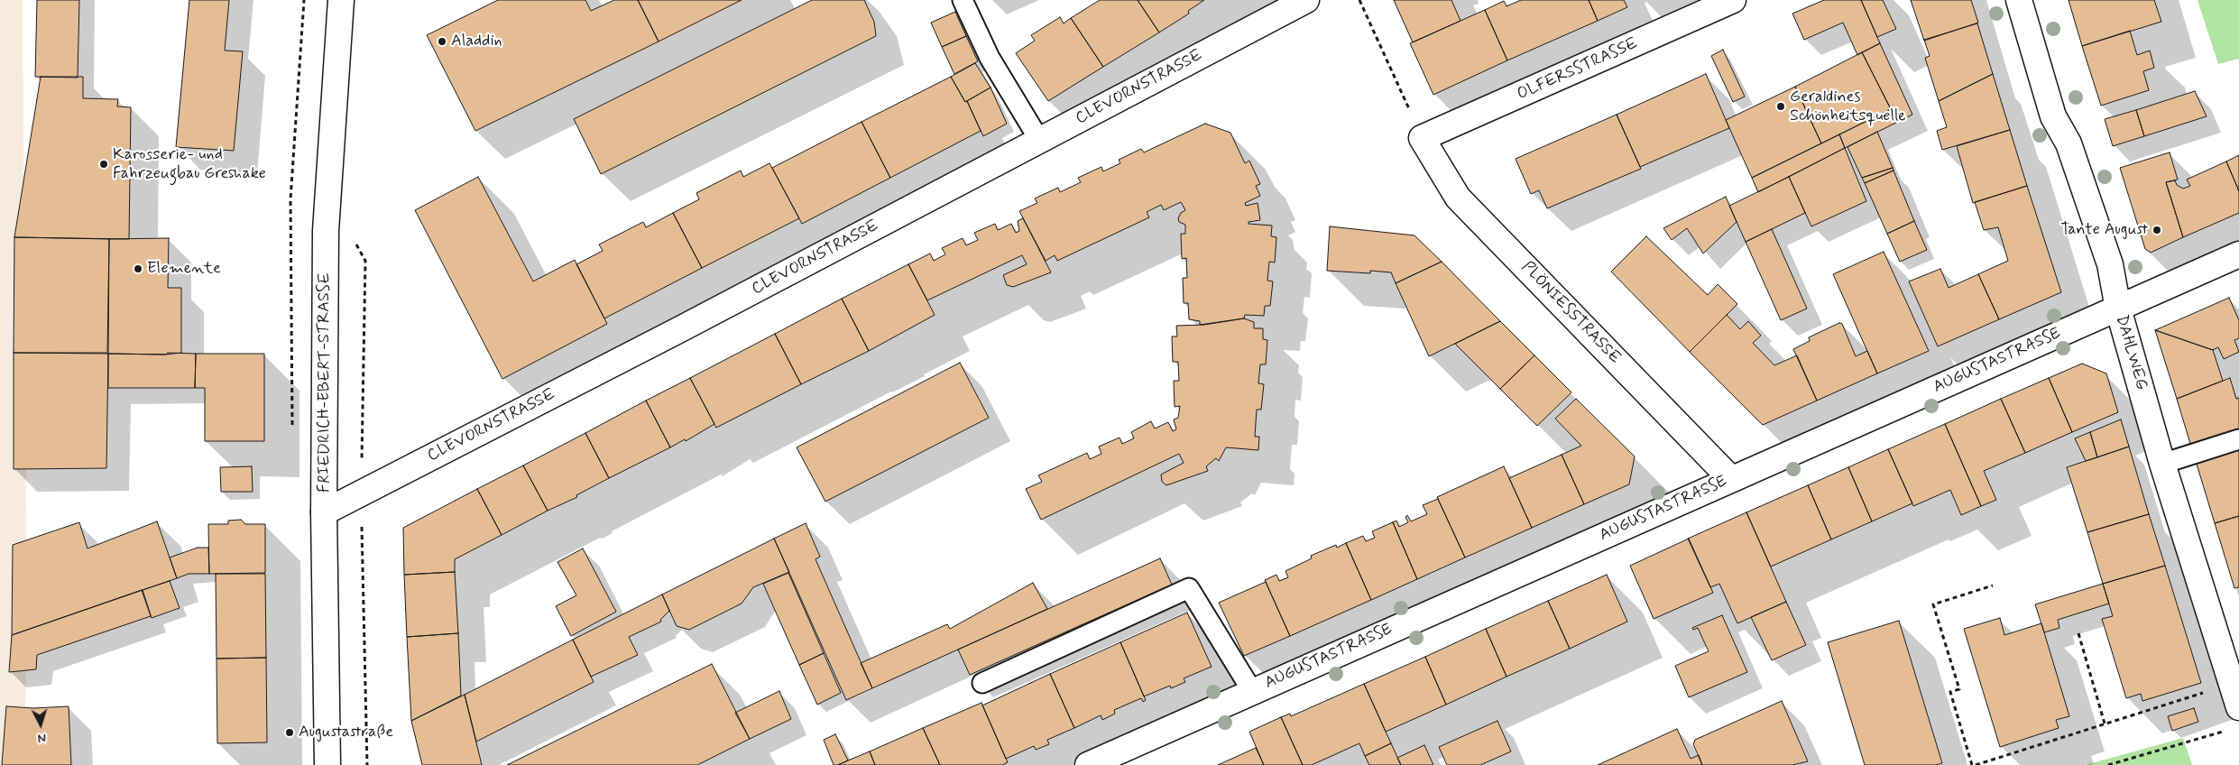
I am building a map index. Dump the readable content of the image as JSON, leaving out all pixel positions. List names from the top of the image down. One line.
{"streets":{"street":["OLFERSSTRASSE","CLEVORNSTRASSE","PLÖNIESSTRASSE","DAHLWEG","AUGUSTASTRASSE","FRIEDRICH-EBERT-STRASSE"]},"crossings":[["OLFERSSTRASSE","PLÖNIESSTRASSE"],["CLEVORNSTRASSE","FRIEDRICH-EBERT-STRASSE"],["PLÖNIESSTRASSE","AUGUSTASTRASSE"],["DAHLWEG","AUGUSTASTRASSE"]],"places":["Aladdin","Geraldines Schönheitsquelle","Karosserie- und Fahrzeugbau Greshake","Tante August","Elemente","Augustastraße"],"north":"bottom"}
